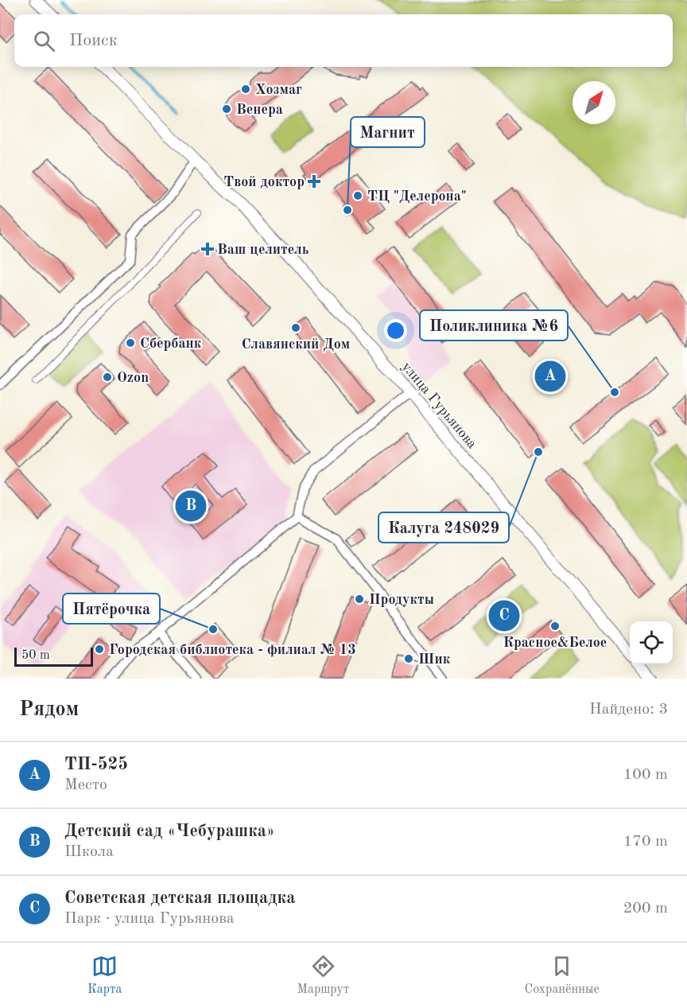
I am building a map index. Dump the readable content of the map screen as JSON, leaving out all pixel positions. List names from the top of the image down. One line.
{"streets":{"street":["улица Гурьянова"]},"places":{"other":["Хозмаг","Венера","ТЦ \"Делерона\"","Магнит","Славянский Дом","Сбербанк","Ozon","Поликлиника №6","Калуга 248029","Продукты","Красное&Белое","Пятёрочка","Городская библиотека - филиал № 13","Шик"],"health":["Твой доктор","Ваш целитель"]},"scale_bar":"50 m","north":"top right","page":{"search":"Поиск","pins":["A","B","C"],"scale":"50 m","heading":["Рядом","Найдено: 3"],"list":[{"mark":"A","name":"ТП-525","note":"Место","value":"100 m"},{"mark":"B","name":"Детский сад «Чебурашка»","note":"Школа","value":"170 m"},{"mark":"C","name":"Советская детская площадка","note":"Парк · улица Гурьянова","value":"200 m"}],"nav":["Карта","Маршрут","Сохранённые"]}}
